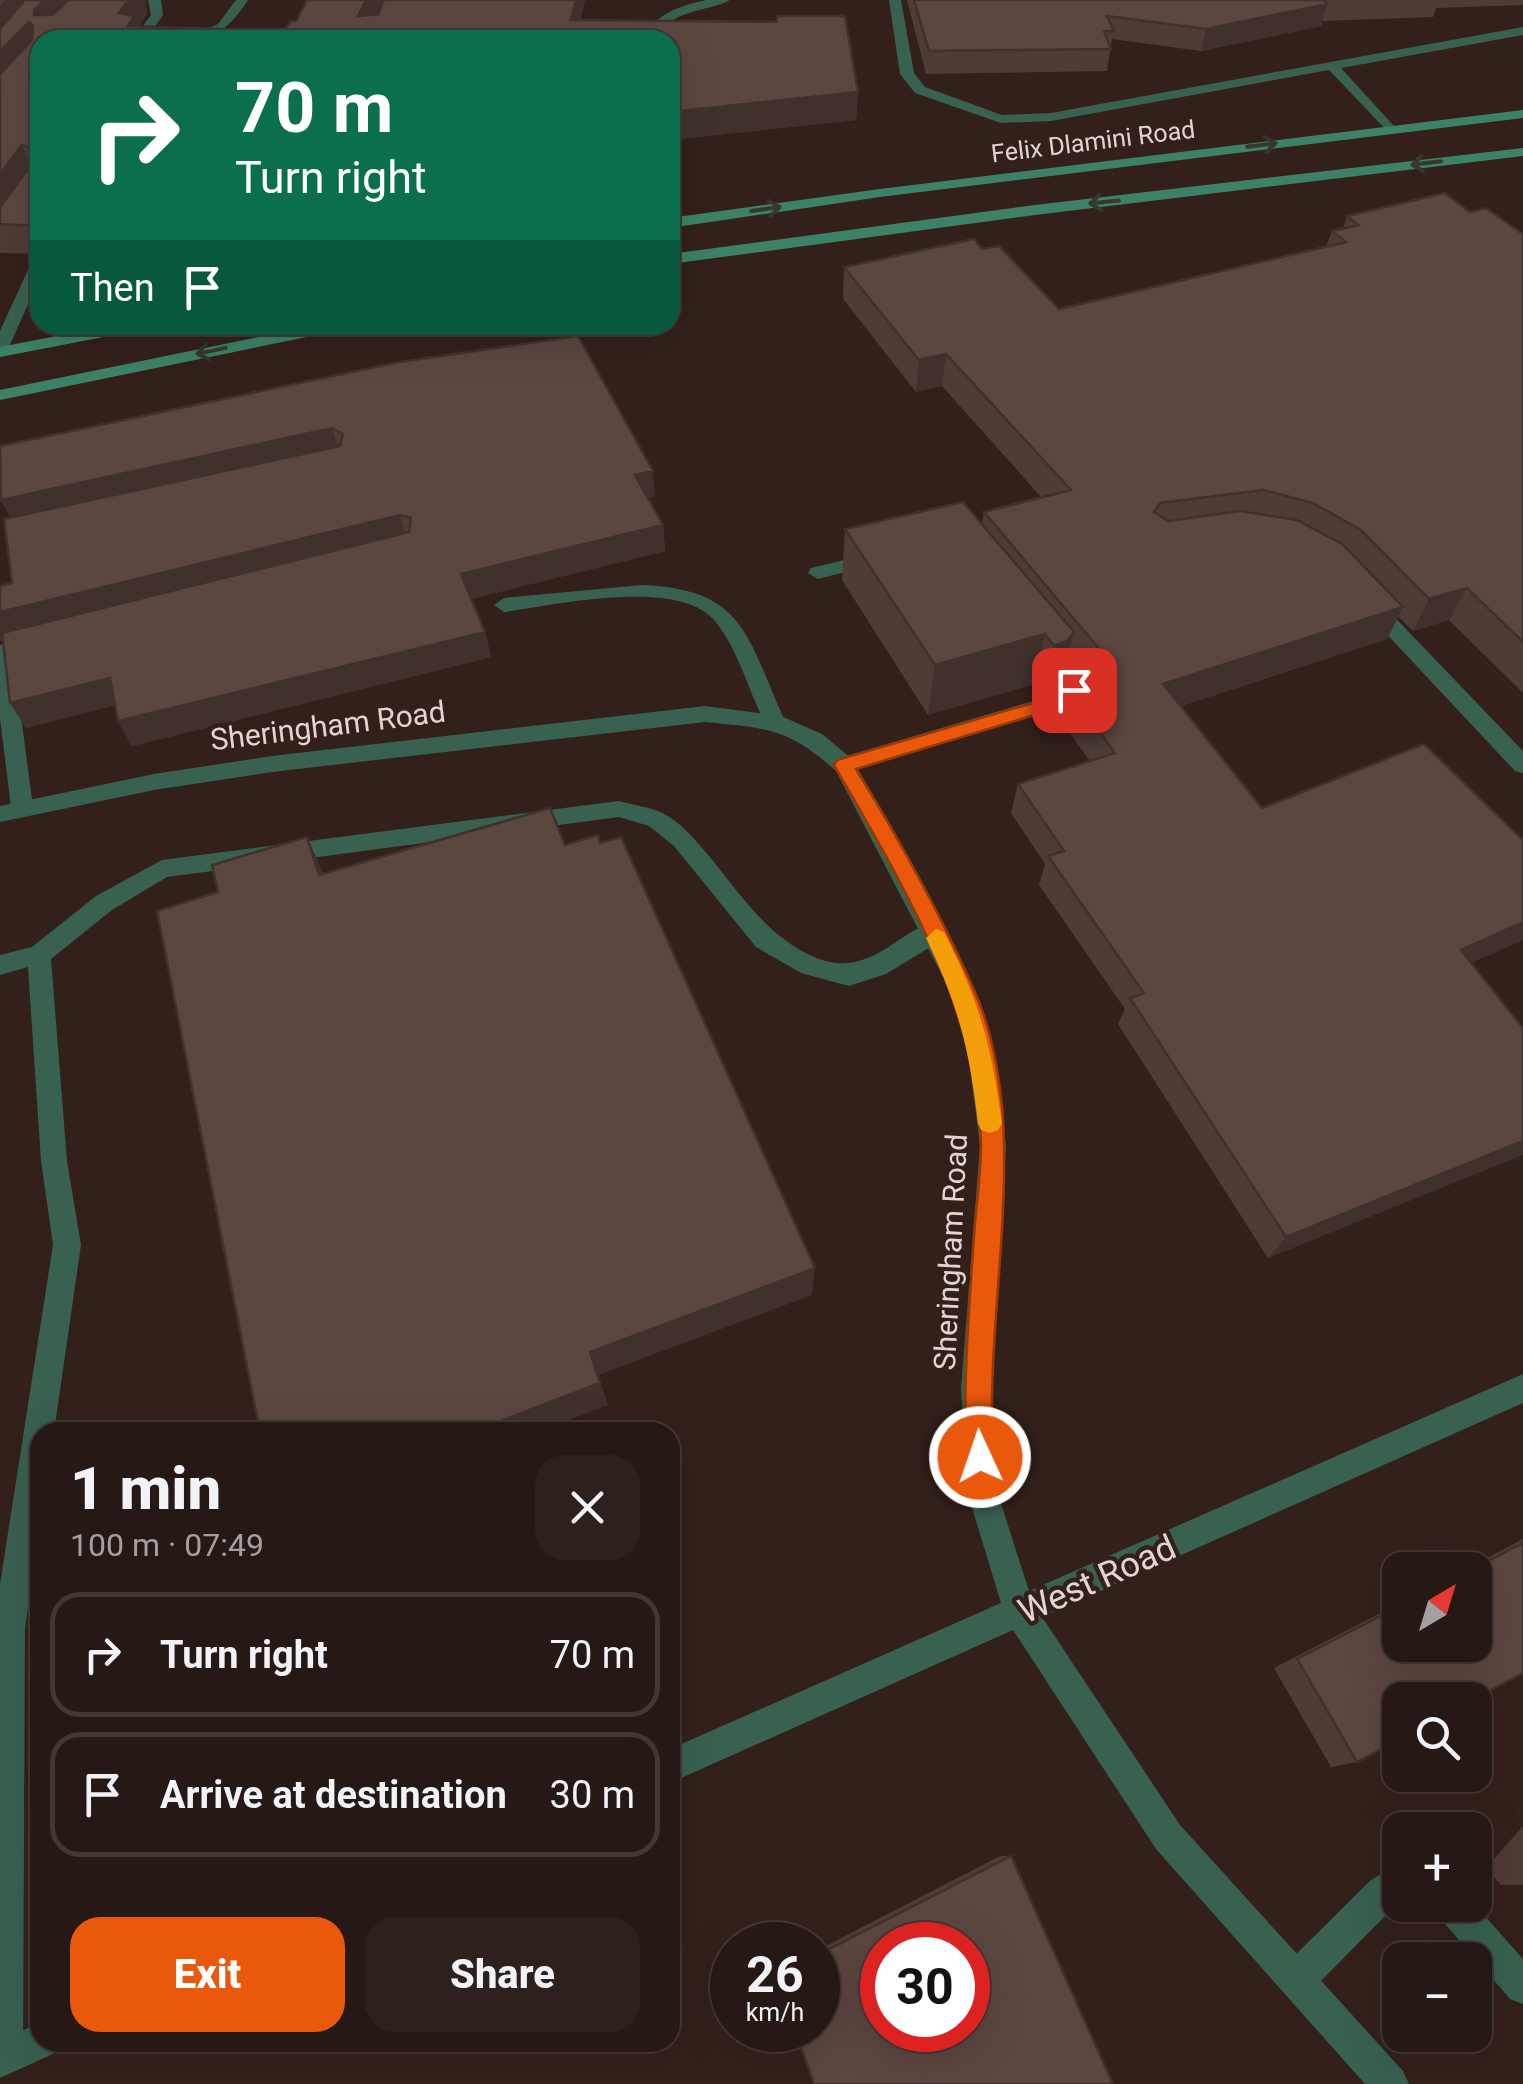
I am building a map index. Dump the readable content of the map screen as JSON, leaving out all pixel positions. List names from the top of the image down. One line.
{"streets":{"main road":["Felix Dlamini Road"],"street":["Sheringham Road","West Road"]},"crossings":[["Sheringham Road","West Road"]],"north":"top right","page":{"turn":["70 m","Turn right"],"then":"Then","heading":["1 min","100 m · 07:49"],"map_buttons":["+","−"],"list":[{"name":"Turn right","value":"70 m"},{"name":"Arrive at destination","value":"30 m"}],"buttons":["Exit","Share"],"speed":"26 km/h","limit":"30"}}
